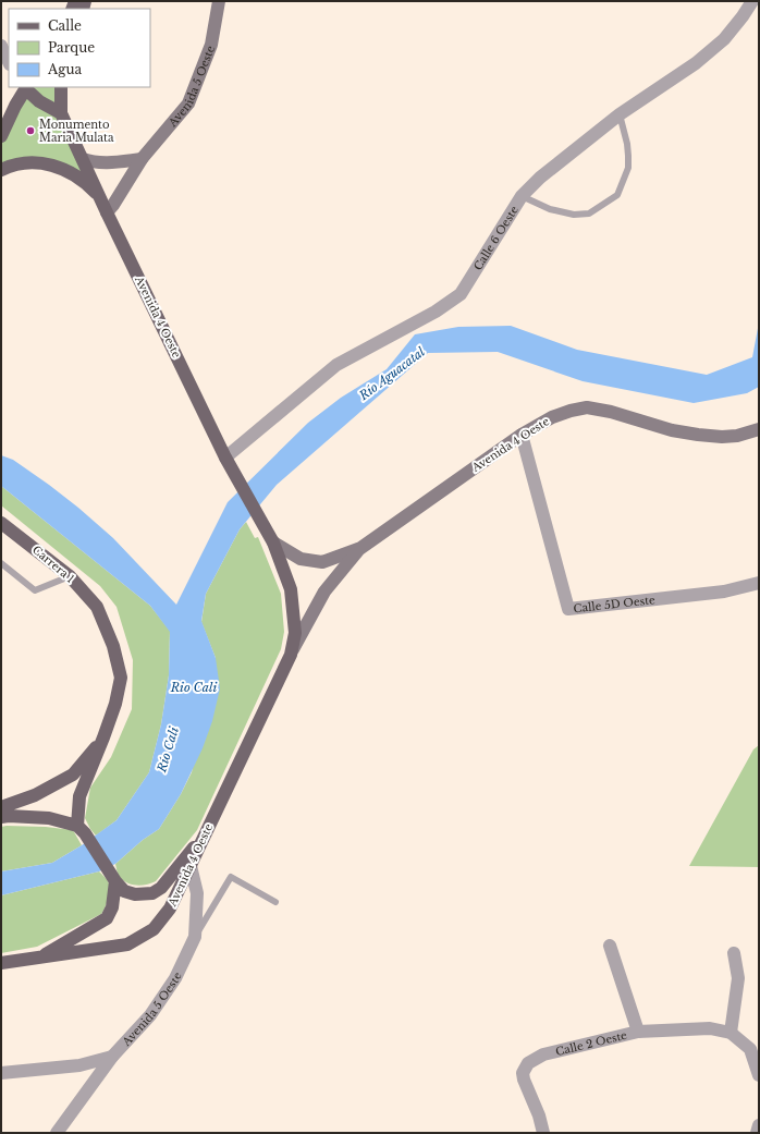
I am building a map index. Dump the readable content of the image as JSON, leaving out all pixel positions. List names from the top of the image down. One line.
{"streets":{"main road":["Avenida 4 Oeste","Carrera 1"],"street":["Avenida 5 Oeste","Calle 6 Oeste","Calle 5D Oeste","Calle 2 Oeste"]},"crossings":[["Avenida 5 Oeste","Avenida 4 Oeste"],["Calle 6 Oeste","Avenida 4 Oeste"],["Avenida 4 Oeste","Calle 5D Oeste"]],"water":["Río Aguacatal","Rio Cali","Río Cali"],"places":["Monumento Maria Mulata"],"legend":["Calle","Parque","Agua"]}
